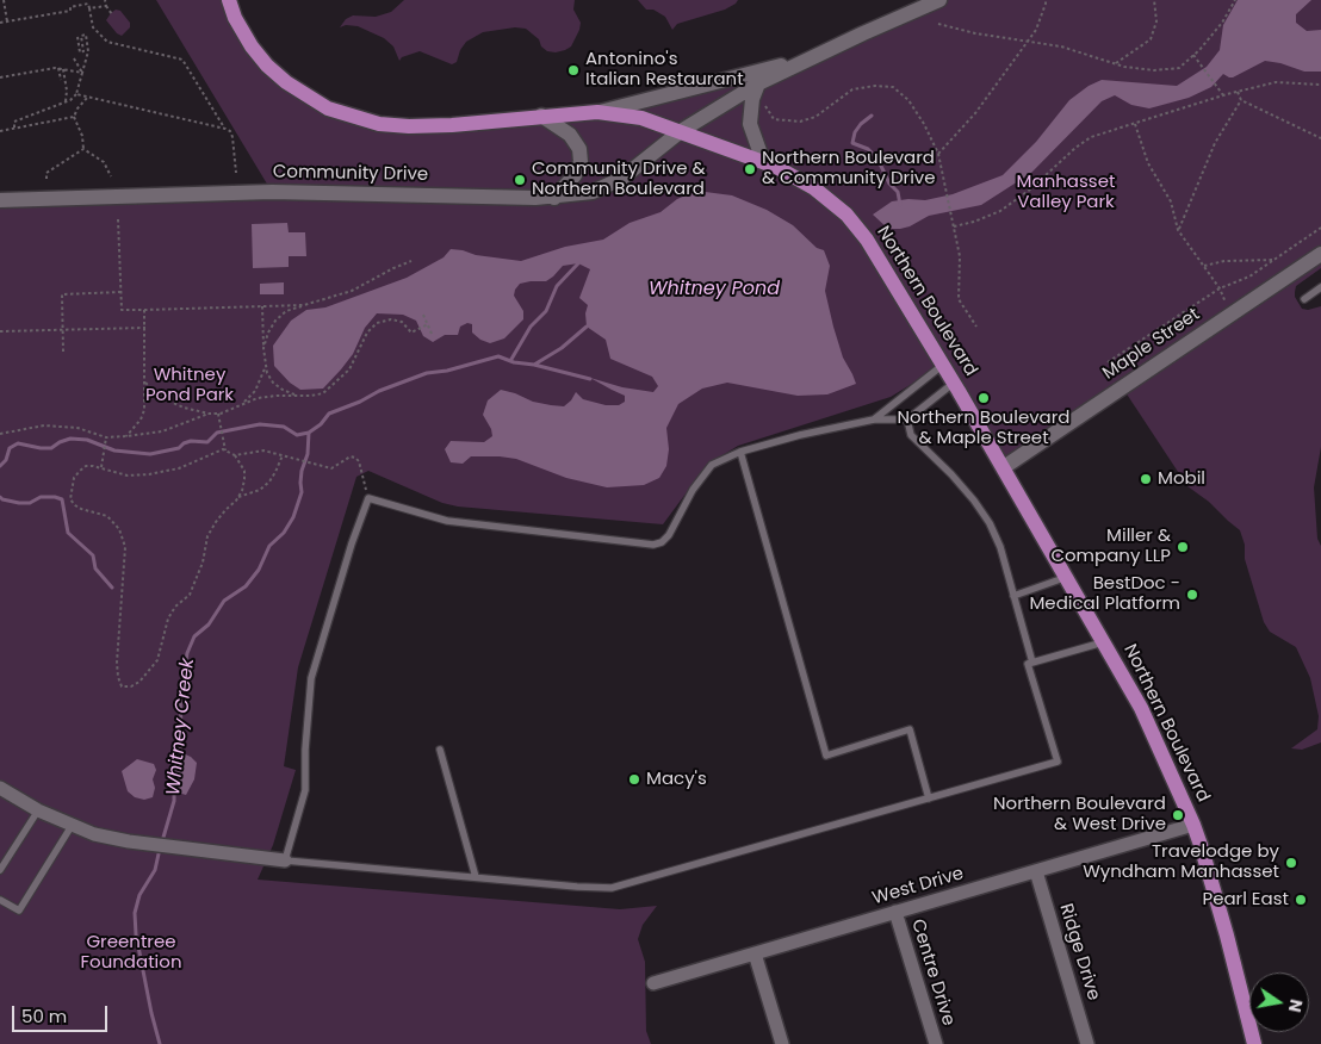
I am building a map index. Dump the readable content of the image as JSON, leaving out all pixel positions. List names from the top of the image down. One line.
{"streets":{"main road":["Community Drive","Northern Boulevard","Maple Street"],"street":["West Drive","Ridge Drive","Centre Drive"]},"crossings":[["Community Drive","Northern Boulevard"],["Northern Boulevard","Maple Street"],["Northern Boulevard","West Drive"],["West Drive","Ridge Drive"],["West Drive","Centre Drive"]],"water":["Whitney Pond","Whitney Creek"],"parks":["Manhasset Valley Park","Whitney Pond Park","Greentree Foundation"],"places":["Antonino's Italian Restaurant","Northern Boulevard & Community Drive","Community Drive & Northern Boulevard","Northern Boulevard & Maple Street","Mobil","Miller & Company LLP","BestDoc - Medical Platform","Macy's","Northern Boulevard & West Drive","Travelodge by Wyndham Manhasset","Pearl East"],"scale_bar":"50 m","north":"right"}
